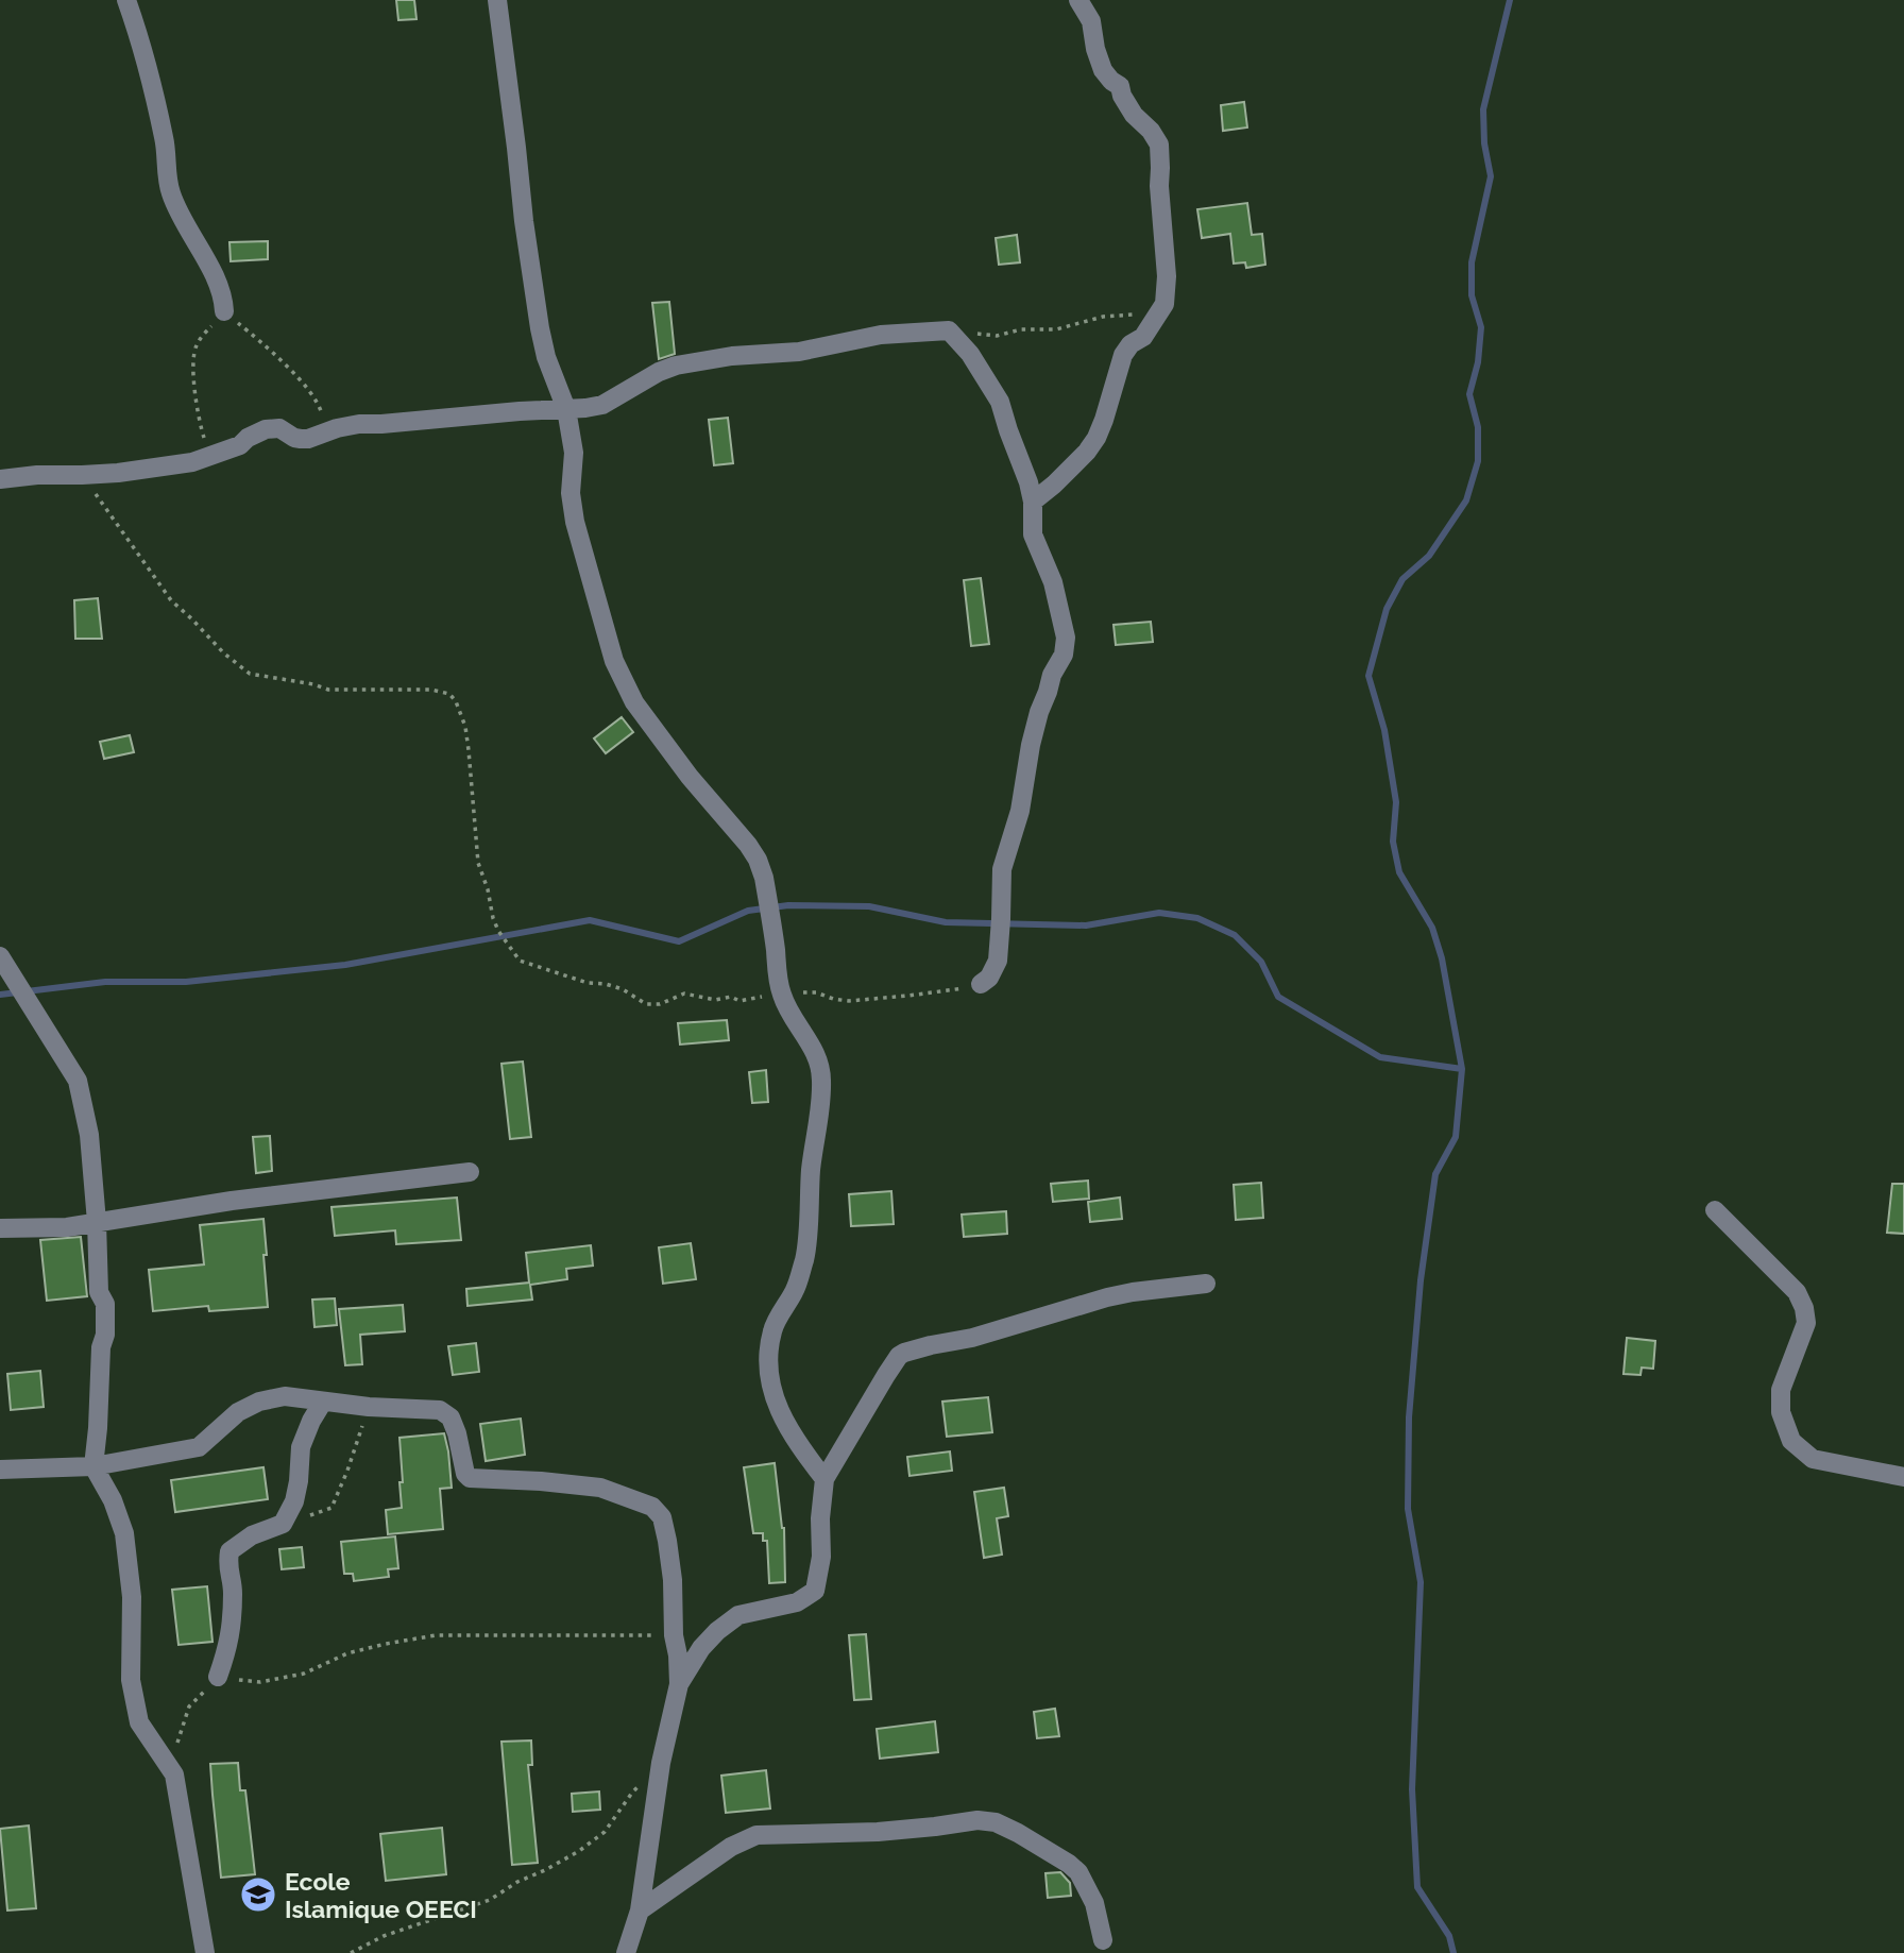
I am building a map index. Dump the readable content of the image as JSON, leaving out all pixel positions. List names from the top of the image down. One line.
{"places":{"school or university":["Ecole Islamique OEECI"]}}
